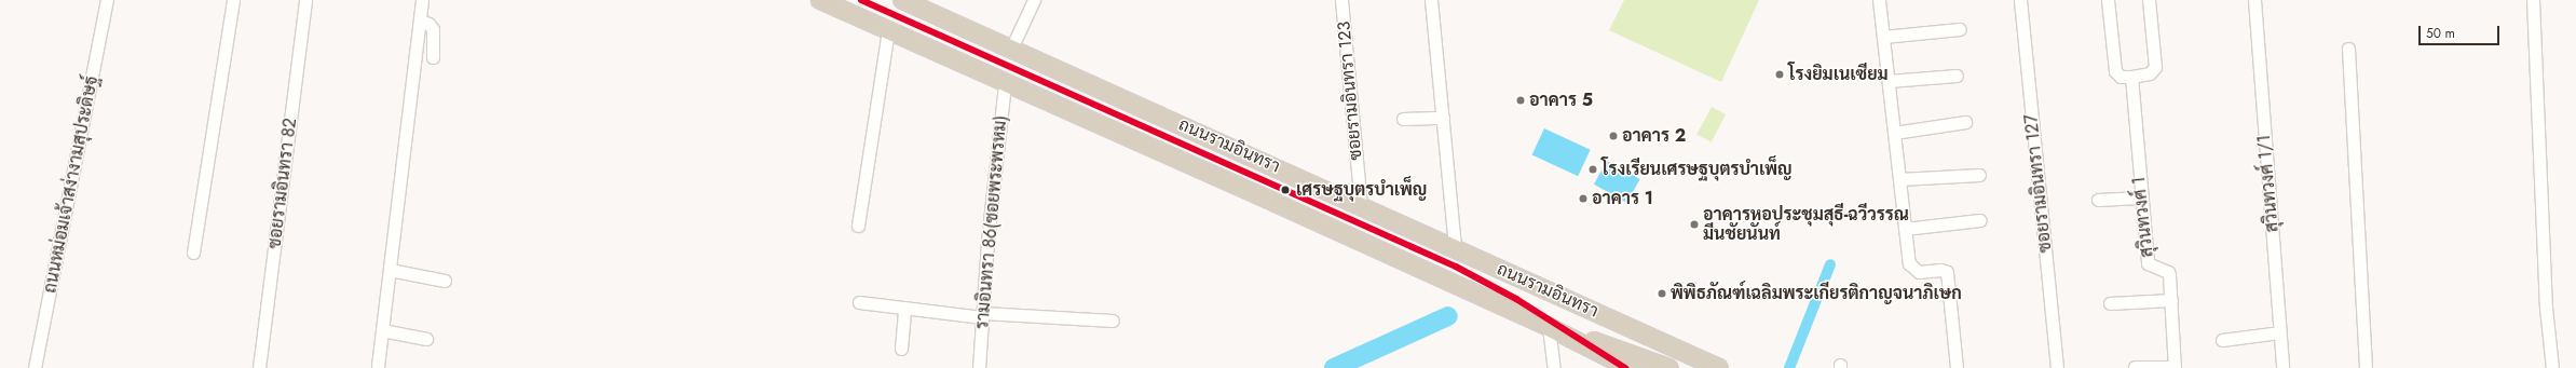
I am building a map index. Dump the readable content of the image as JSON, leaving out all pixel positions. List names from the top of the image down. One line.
{"streets":{"highway":["ถนนรามอินทรา"],"street":["ซอยรามอินทรา 123","ซอยรามอินทรา 82","ซอยรามอินทรา 127","สุวินทวงศ์ 1/1","ถนนหม่อมเจ้าสง่างามสุประดิษฐ์","สุวินทวงศ์ 1","รามอินทรา 86(ซอยพระพรหม)"]},"crossings":[["ซอยรามอินทรา 123","ถนนรามอินทรา"],["ถนนรามอินทรา","รามอินทรา 86(ซอยพระพรหม)"]],"places":["โรงยิมเนเซียม","อาคาร 5","อาคาร 2","โรงเรียนเศรษฐบุตรบำเพ็ญ","เศรษฐบุตรบำเพ็ญ","อาคาร 1","อาคารหอประชุมสุธี-ฉวีวรรณ มีนชัยนันท์","พิพิธภัณฑ์เฉลิมพระเกียรติกาญจนาภิเษก"],"scale_bar":"50 m"}
